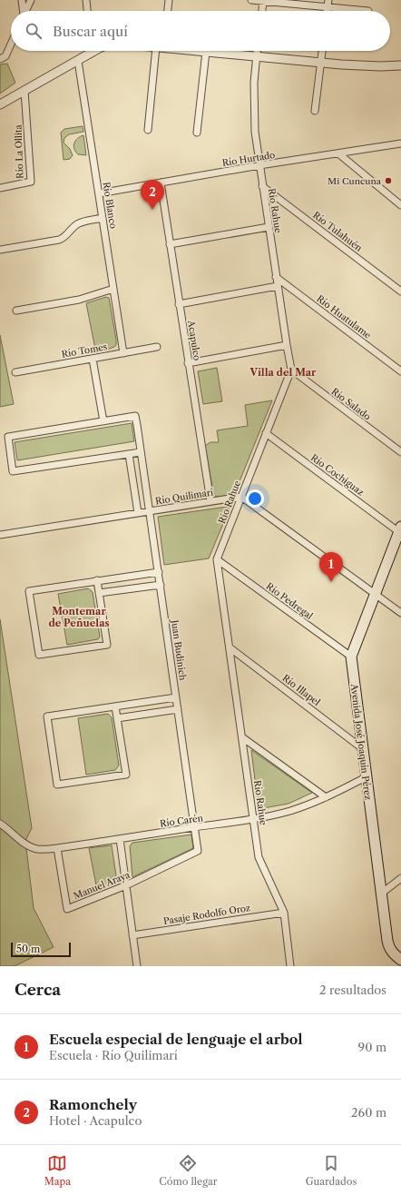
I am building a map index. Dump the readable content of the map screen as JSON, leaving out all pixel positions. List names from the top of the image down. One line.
{"streets":{"main road":["Avenida José Joaquín Pérez"],"street":["Río La Ollita","Río Hurtado","Río Blanco","Río Rahue","Río Tulahuén","Río Huatulame","Acapulco","Río Tomes","Río Salado","Río Cochiguaz","Río Quilimarí","Río Pedregal","Juan Budinich","Río Illapel","Río Carén","Manuel Araya","Pasaje Rodolfo Oroz"]},"crossings":[["Río Hurtado","Río Blanco"],["Río Hurtado","Río Rahue"],["Río Hurtado","Acapulco"],["Río Blanco","Río Tomes"],["Río Rahue","Río Tulahuén"],["Río Rahue","Río Huatulame"],["Río Rahue","Río Salado"],["Río Rahue","Río Cochiguaz"],["Río Rahue","Río Quilimarí"],["Río Rahue","Río Pedregal"],["Río Rahue","Río Illapel"],["Río Rahue","Río Carén"],["Río Rahue","Pasaje Rodolfo Oroz"],["Acapulco","Río Quilimarí"],["Río Cochiguaz","Avenida José Joaquín Pérez"],["Río Quilimarí","Juan Budinich"],["Río Pedregal","Avenida José Joaquín Pérez"],["Juan Budinich","Río Carén"],["Juan Budinich","Manuel Araya"],["Río Illapel","Avenida José Joaquín Pérez"],["Avenida José Joaquín Pérez","Río Carén"],["Río Carén","Manuel Araya"]],"districts":["Villa del Mar","Montemar de Peñuelas"],"places":["Mi Cuncuna"],"scale_bar":"50 m","page":{"search":"Buscar aquí","pins":["2","1"],"scale":"50 m","heading":["Cerca","2 resultados"],"list":[{"mark":"1","name":"Escuela especial de lenguaje el arbol","note":"Escuela · Río Quilimarí","value":"90 m"},{"mark":"2","name":"Ramonchely","note":"Hotel · Acapulco","value":"260 m"}],"nav":["Mapa","Cómo llegar","Guardados"]}}
